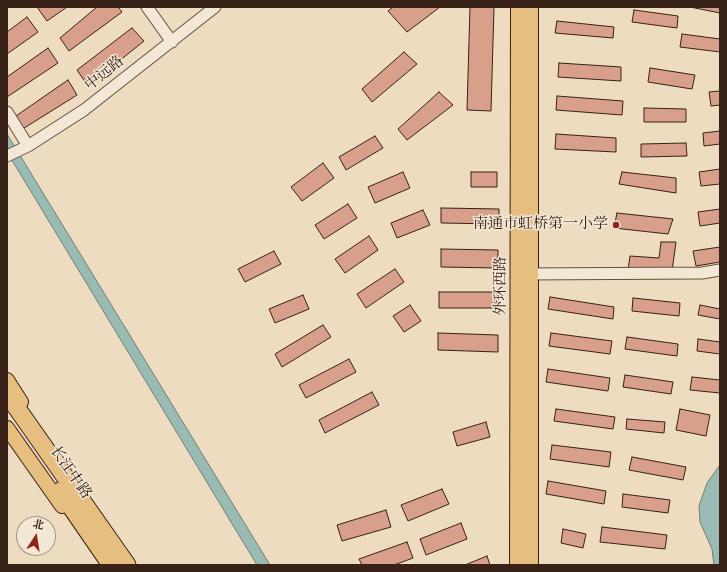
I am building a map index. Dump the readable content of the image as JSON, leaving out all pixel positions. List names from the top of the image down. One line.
{"streets":{"highway":["长江中路"],"main road":["外环西路"],"street":["中远路"]},"places":["南通市虹桥第一小学"],"north":"top"}
